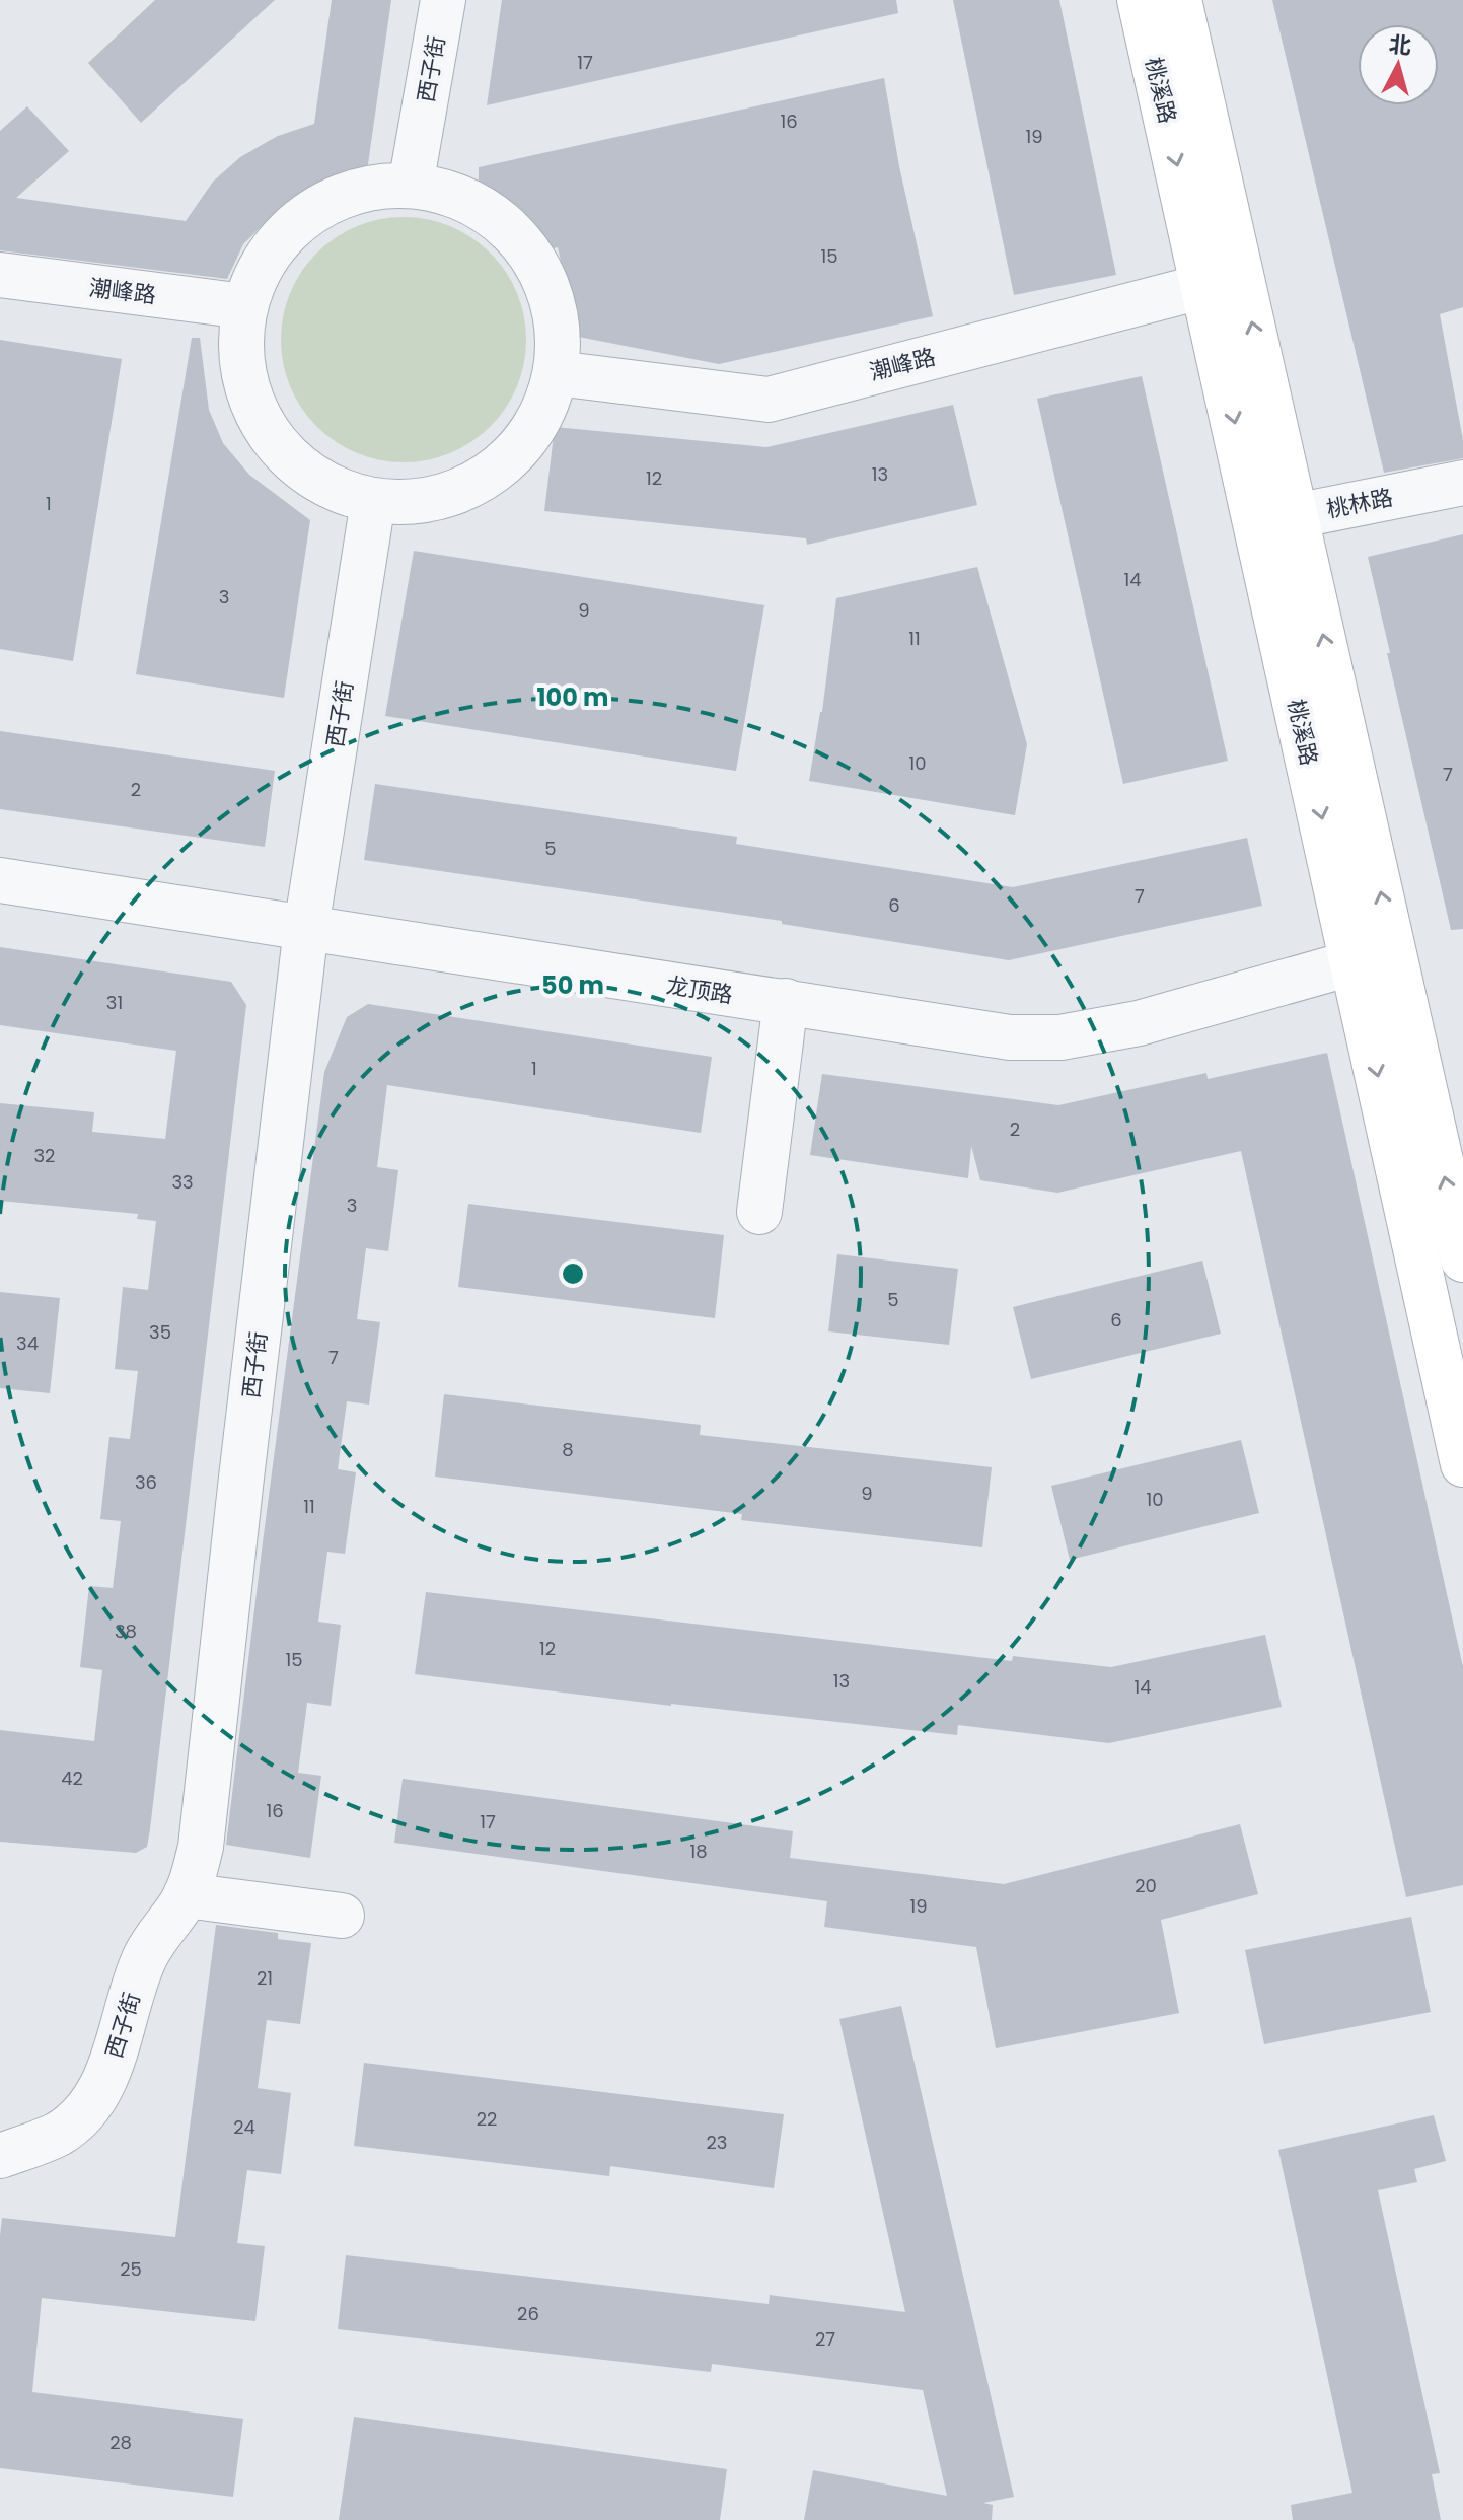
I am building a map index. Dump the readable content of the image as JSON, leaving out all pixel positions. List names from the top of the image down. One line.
{"streets":{"street":["西子街","桃溪路","潮峰路","桃林路","龙顶路"]},"crossings":[["西子街","龙顶路"],["桃溪路","潮峰路"],["桃溪路","桃林路"],["桃溪路","龙顶路"]],"house_numbers":["17","16","19","15","13","12","1","14","3","9","11","10","7","2","5","7","6","31","1","2","32","33","3","5","6","35","34","7","8","36","9","10","11","38","12","15","13","14","42","16","17","18","20","19","21","22","24","23","25","26","27","28"],"north":"top","rings":["100 m","50 m"]}
